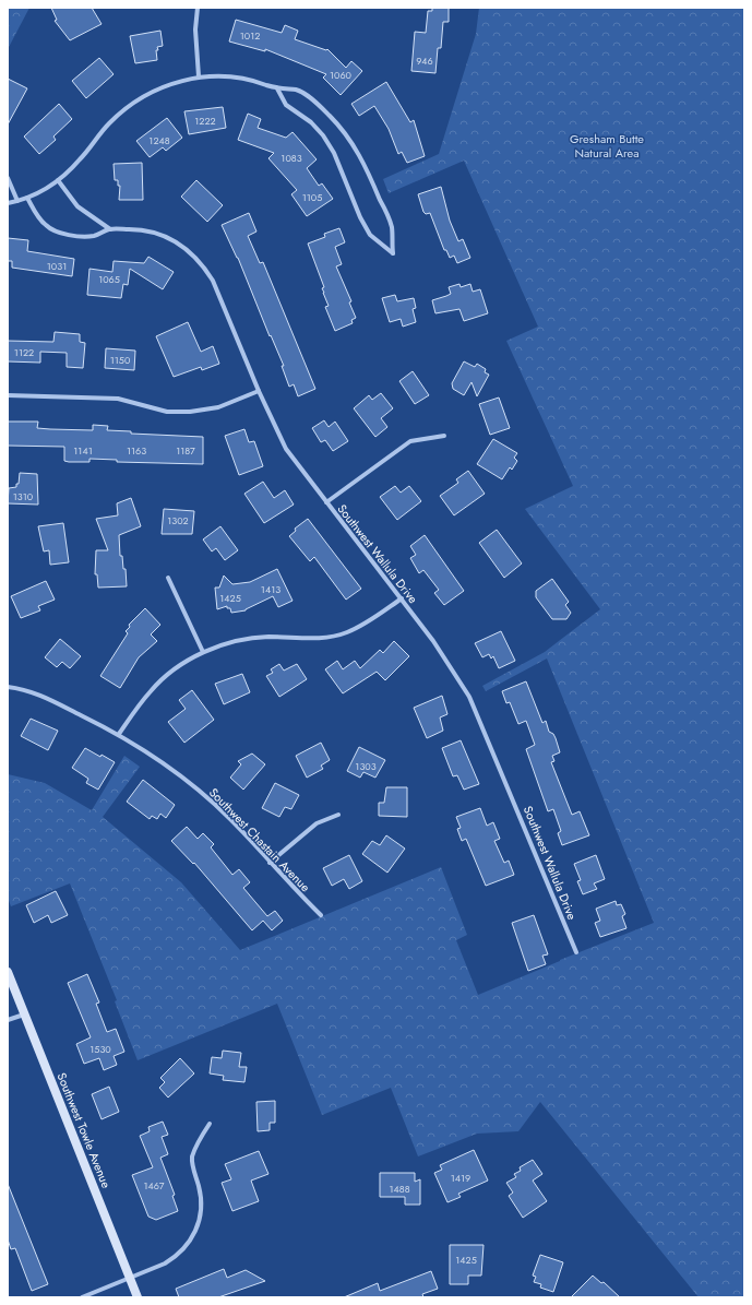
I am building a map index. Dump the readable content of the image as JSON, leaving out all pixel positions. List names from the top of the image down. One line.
{"streets":{"main road":["Southwest Towle Avenue"],"street":["Southwest Wallula Drive","Southwest Chastain Avenue"]},"parks":["Gresham Butte Natural Area"],"house_numbers":["1012","946","1060","1222","1248","1083","1105","1031","1065","1122","1150","1141","1163","1187","1310","1302","1413","1425","1303","1530","1419","1467","1488","1425"]}
